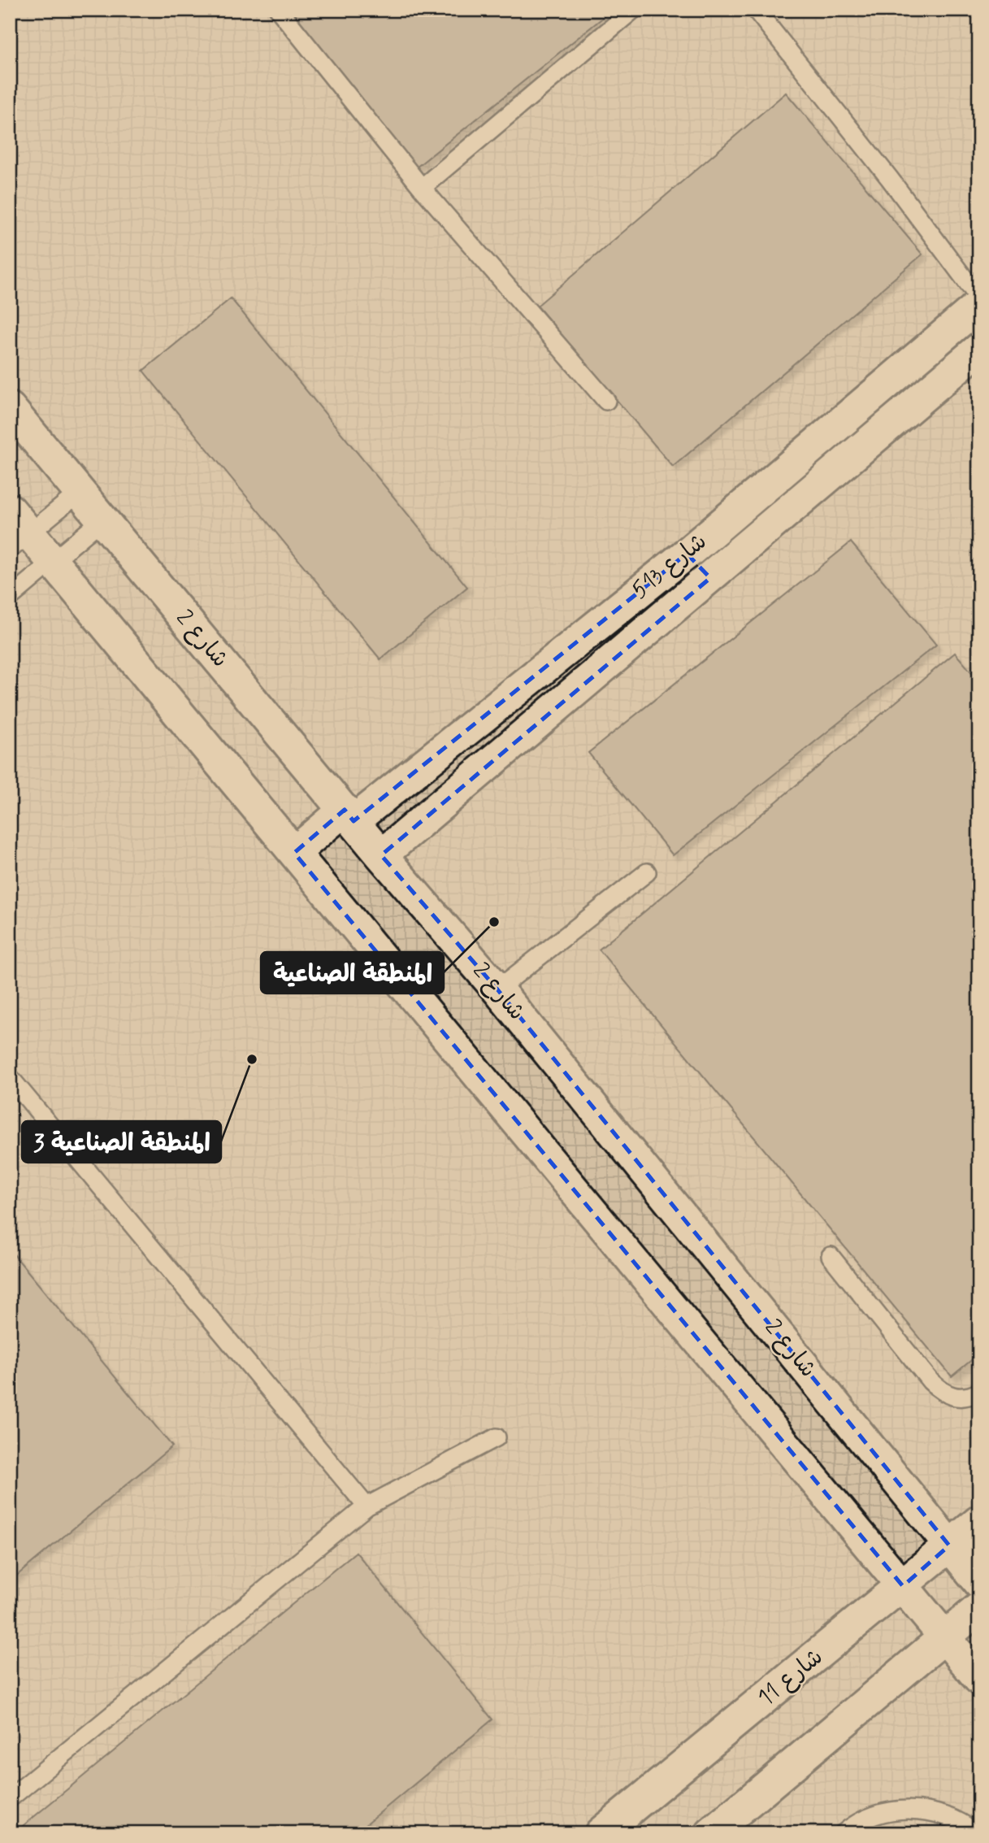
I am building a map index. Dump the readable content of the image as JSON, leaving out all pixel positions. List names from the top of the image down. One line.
{"streets":{"street":["شارع 513","شارع 2","شارع 11"]},"crossings":[["شارع 513","شارع 2"],["شارع 2","شارع 11"]],"places":["المنطقة الصناعية","المنطقة الصناعية 3"]}
